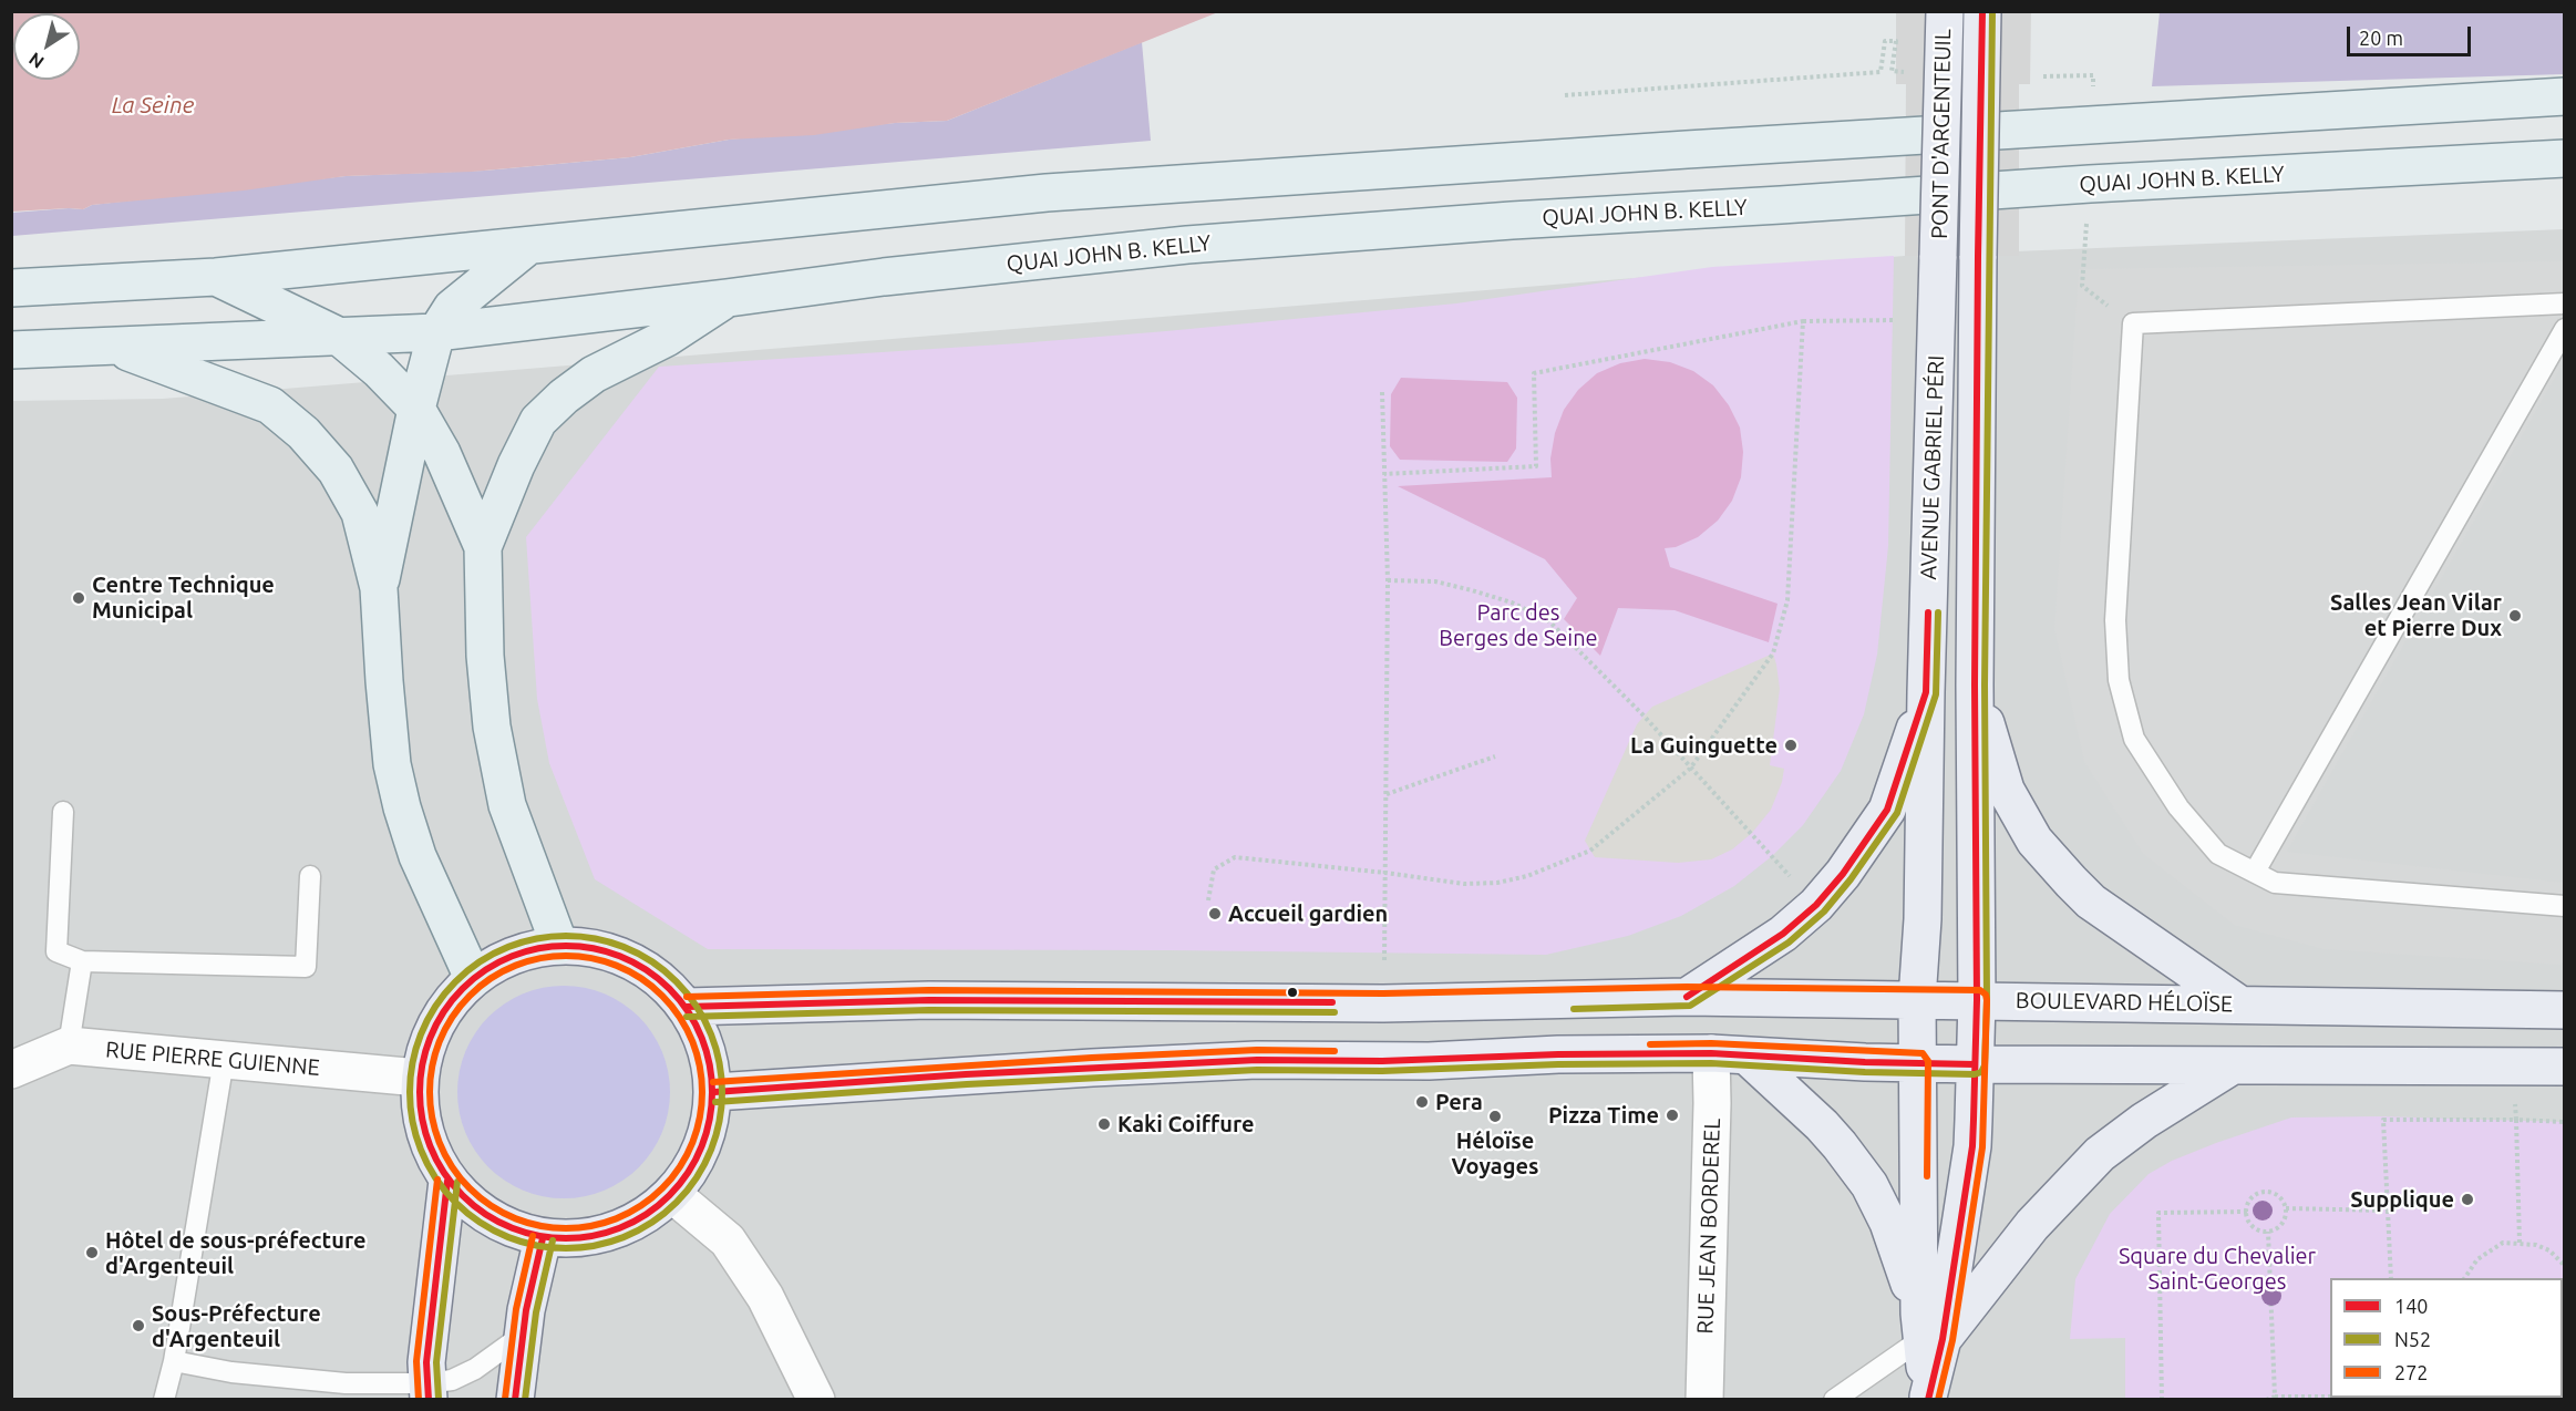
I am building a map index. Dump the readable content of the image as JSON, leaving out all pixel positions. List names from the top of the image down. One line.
{"streets":{"main road":["PONT D'ARGENTEUIL","QUAI JOHN B. KELLY","AVENUE GABRIEL PÉRI","BOULEVARD HÉLOÏSE"],"street":["RUE PIERRE GUIENNE","RUE JEAN BORDEREL"]},"crossings":[["PONT D'ARGENTEUIL","AVENUE GABRIEL PÉRI"],["AVENUE GABRIEL PÉRI","BOULEVARD HÉLOÏSE"]],"water":["La Seine"],"parks":["Parc des Berges de Seine","Square du Chevalier Saint-Georges"],"places":["Centre Technique Municipal","Salles Jean Vilar et Pierre Dux","La Guinguette","Accueil gardien","Pera","Pizza Time","Héloïse Voyages","Kaki Coiffure","Supplique","Hôtel de sous-préfecture d'Argenteuil","Sous-Préfecture d'Argenteuil"],"lines":["transit line 140","transit line N52","transit line 272"],"legend":["140","N52","272"],"scale_bar":"20 m","north":"bottom left"}
